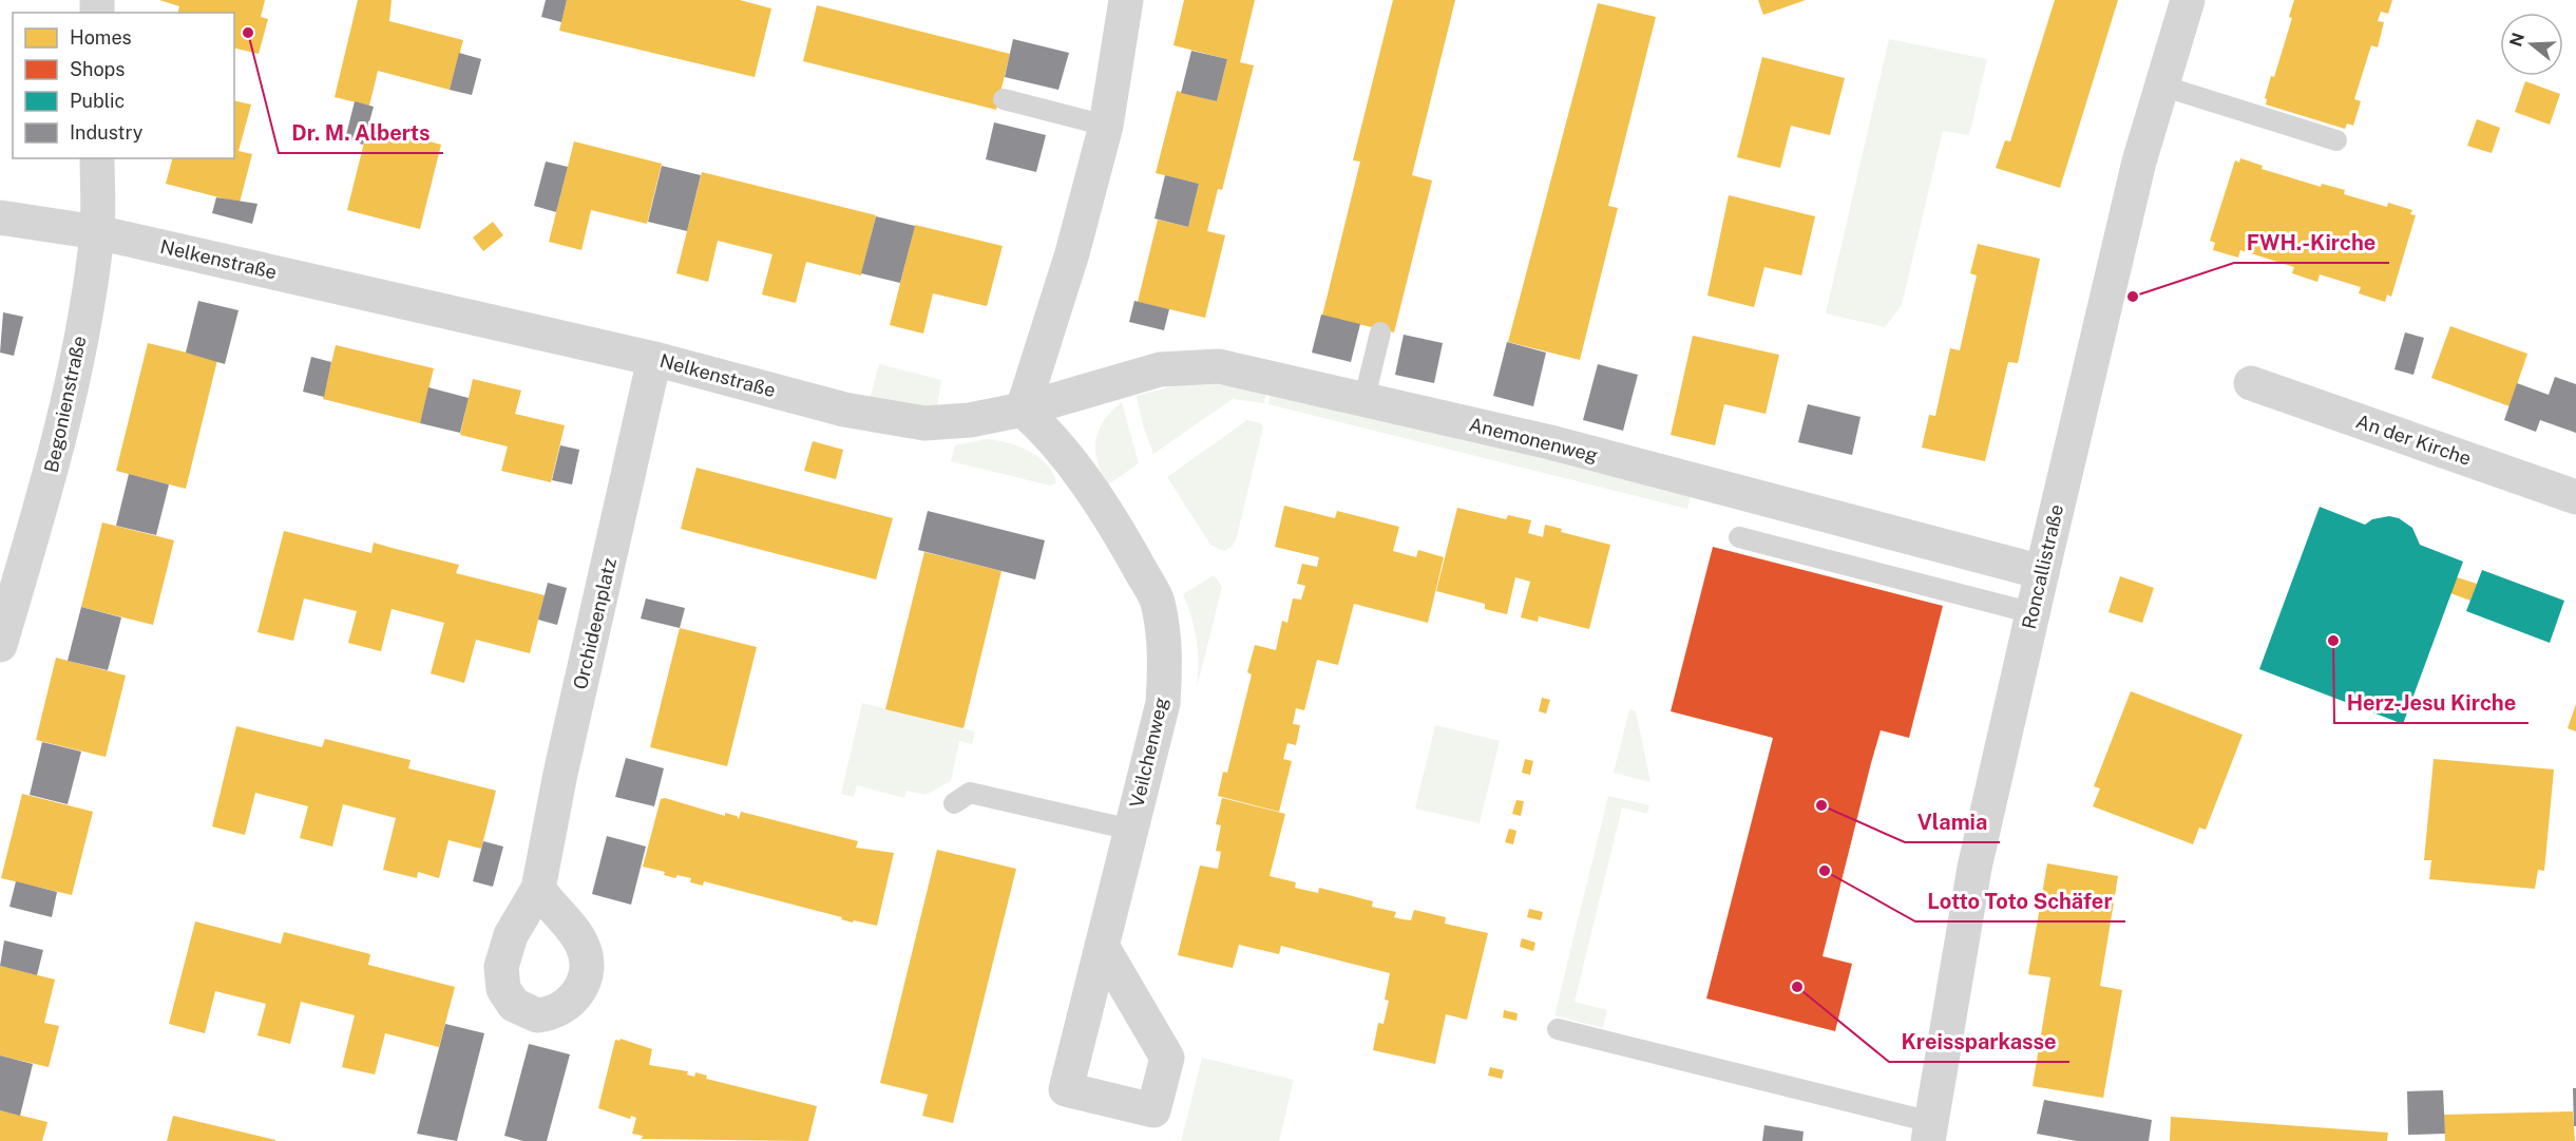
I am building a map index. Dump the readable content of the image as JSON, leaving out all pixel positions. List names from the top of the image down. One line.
{"streets":{"street":["Nelkenstraße","Begonienstraße","Anemonenweg","An der Kirche","Roncallistraße","Orchideenplatz","Veilchenweg"]},"crossings":[["Nelkenstraße","Begonienstraße"],["Nelkenstraße","Anemonenweg"],["Nelkenstraße","Orchideenplatz"],["Nelkenstraße","Veilchenweg"],["Anemonenweg","Roncallistraße"],["Anemonenweg","Veilchenweg"]],"places":["Dr. M. Alberts","FWH.-Kirche","Herz-Jesu Kirche","Vlamia","Lotto Toto Schäfer","Kreissparkasse"],"legend":["Homes","Shops","Public","Industry"],"north":"left"}
